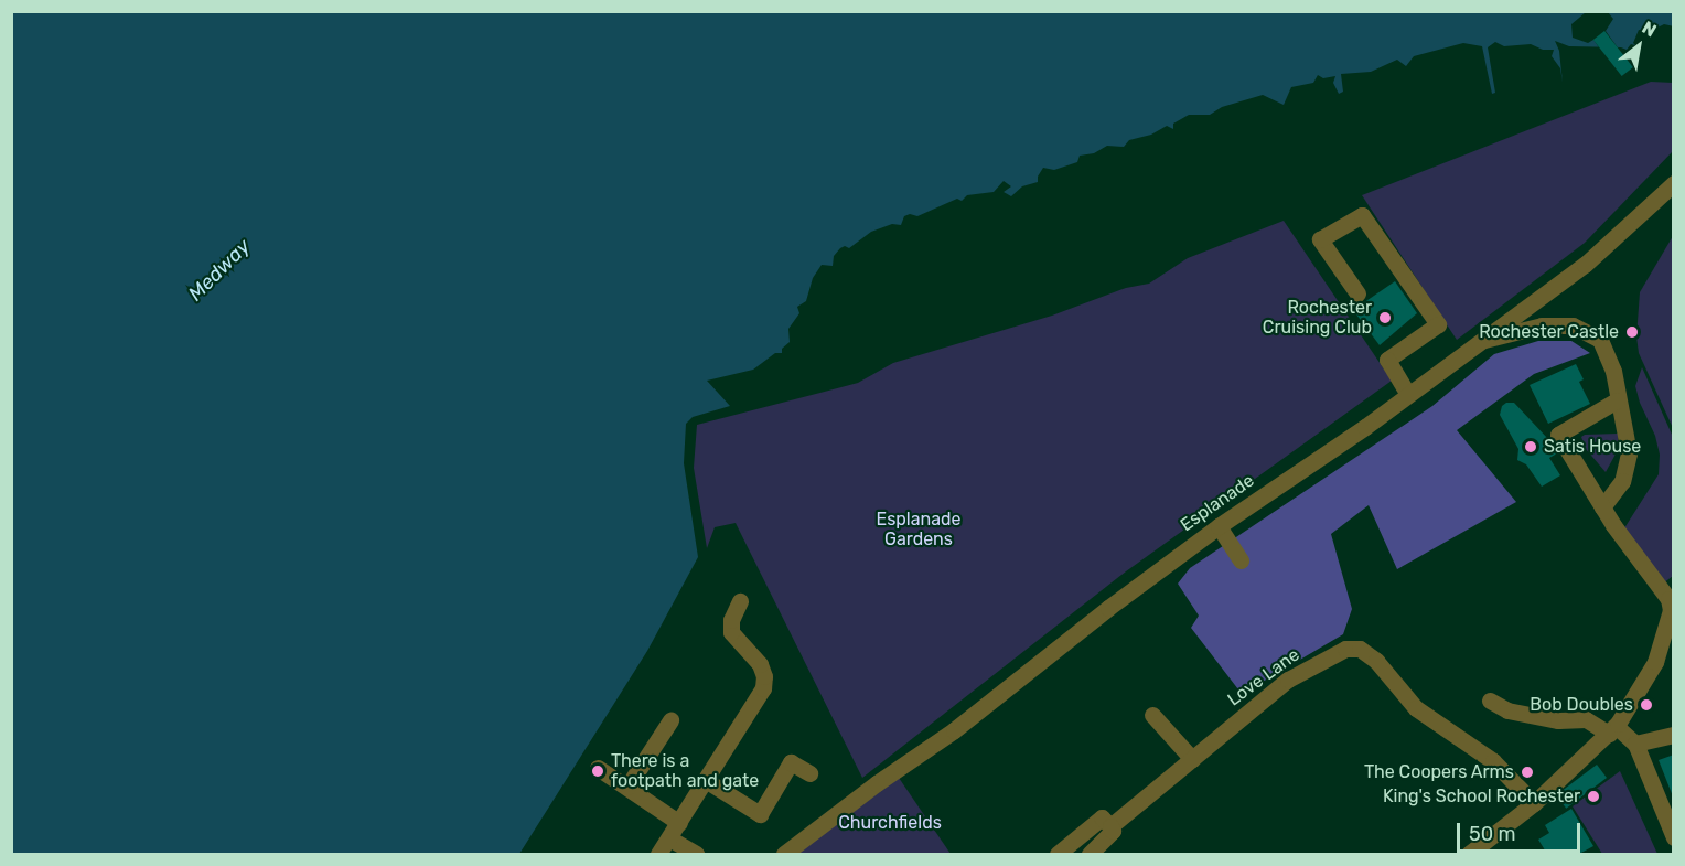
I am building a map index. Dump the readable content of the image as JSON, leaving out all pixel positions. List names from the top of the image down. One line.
{"streets":{"street":["Esplanade","Love Lane"]},"water":["Medway"],"parks":["Esplanade Gardens","Churchfields"],"places":["Rochester Cruising Club","Rochester Castle","Satis House","Bob Doubles","There is a footpath and gate","The Coopers Arms","King's School Rochester"],"scale_bar":"50 m","north":"top right"}
